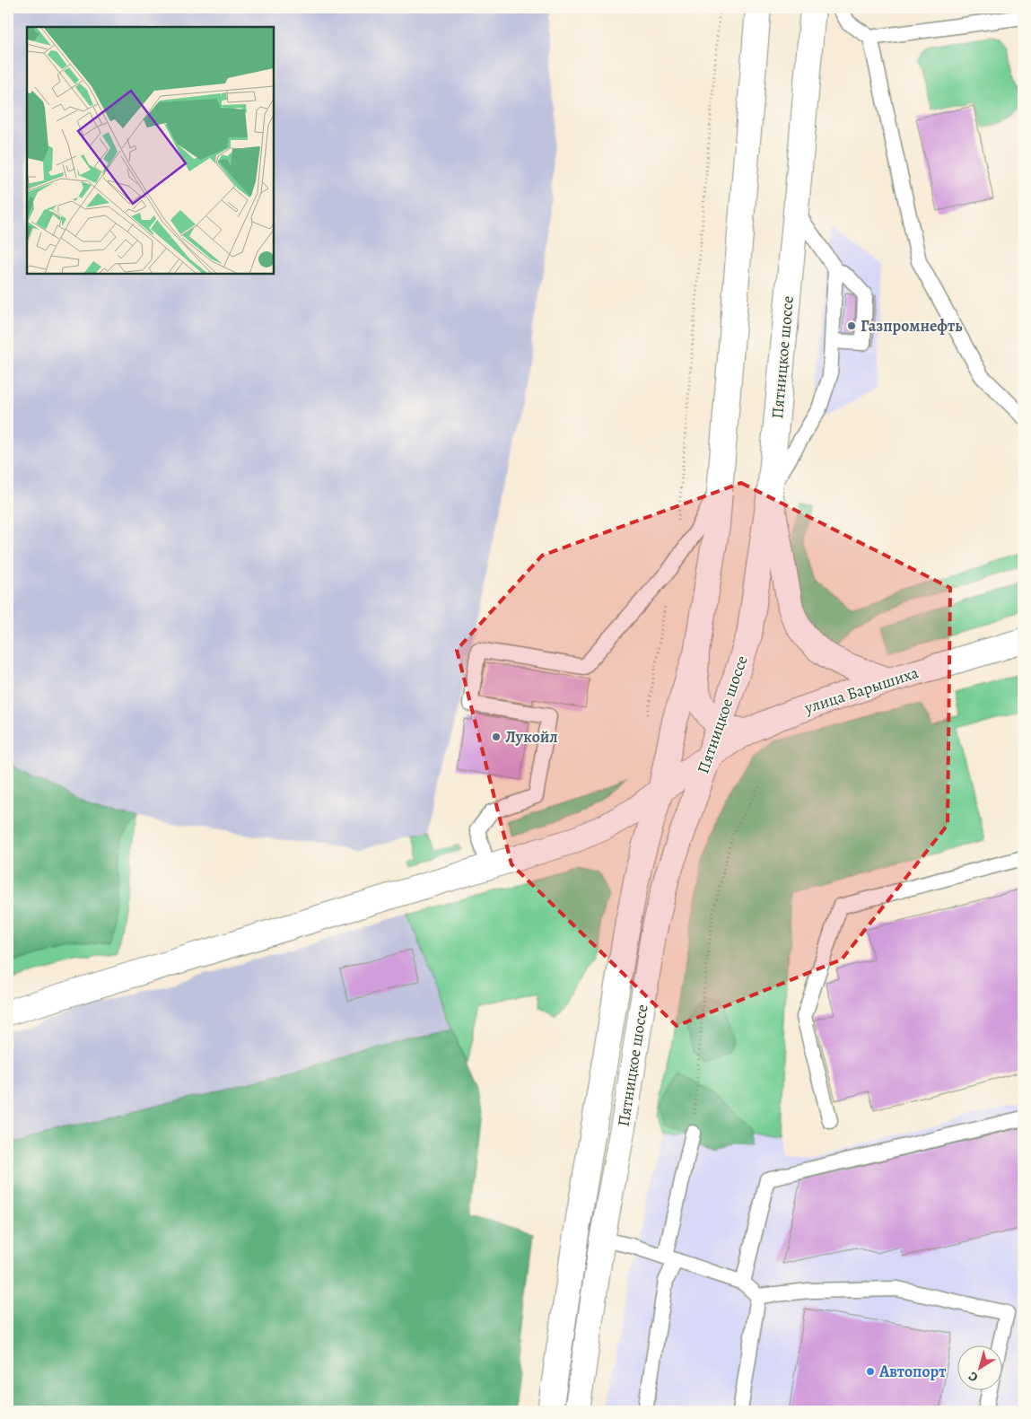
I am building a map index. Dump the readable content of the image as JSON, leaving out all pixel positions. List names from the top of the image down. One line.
{"streets":{"main road":["Пятницкое шоссе","улица Барышиха"]},"crossings":[["Пятницкое шоссе","улица Барышиха"]],"places":["Газпромнефть","Лукойл","Автопорт"],"north":"bottom left"}
